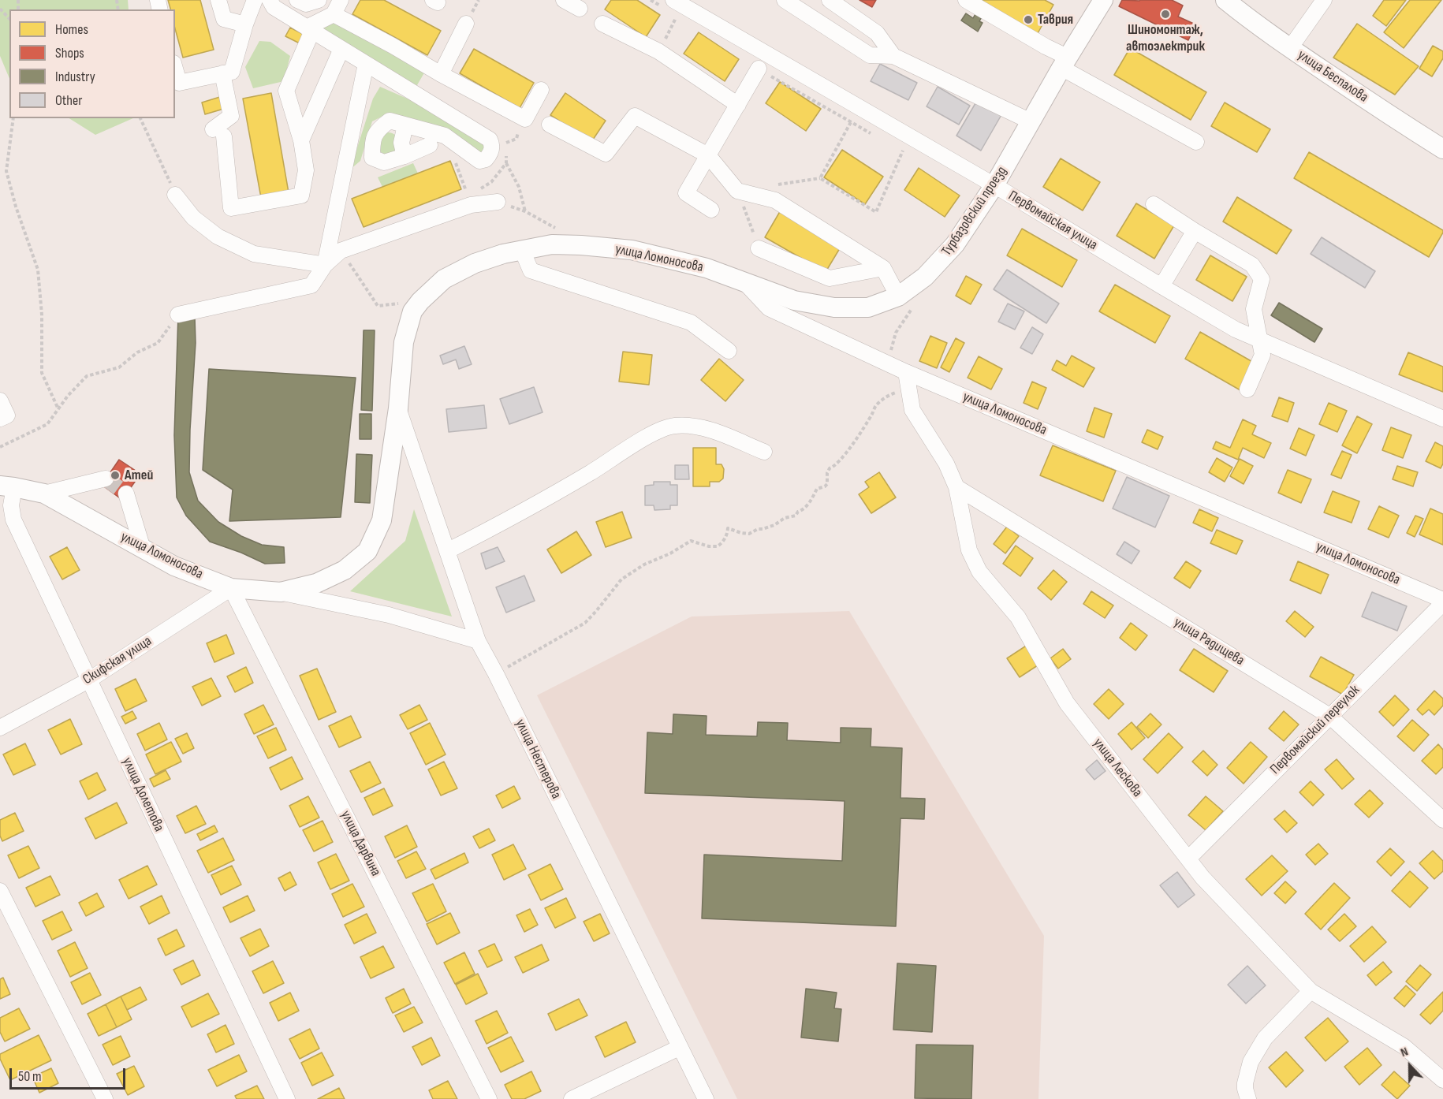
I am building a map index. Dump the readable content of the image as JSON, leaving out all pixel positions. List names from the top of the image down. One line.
{"streets":{"main road":["улица Беспалова","Турбазовский проезд","улица Ломоносова"],"street":["Первомайская улица","улица Радищева","Скифская улица","Первомайский переулок","улица Нестерова","улица Лескова","улица Долетова","улица Дарвина"]},"crossings":[["Турбазовский проезд","Первомайская улица"],["Турбазовский проезд","улица Ломоносова"],["улица Ломоносова","Скифская улица"],["улица Ломоносова","Первомайский переулок"],["улица Ломоносова","улица Нестерова"],["улица Ломоносова","улица Лескова"],["улица Ломоносова","улица Долетова"],["улица Ломоносова","улица Дарвина"],["улица Радищева","Первомайский переулок"],["улица Радищева","улица Лескова"],["Скифская улица","улица Долетова"],["Скифская улица","улица Дарвина"],["Первомайский переулок","улица Лескова"]],"places":["Шиномонтаж, автоэлектрик","Таврия","Атей"],"legend":["Homes","Shops","Industry","Other"],"scale_bar":"50 m","north":"top"}
